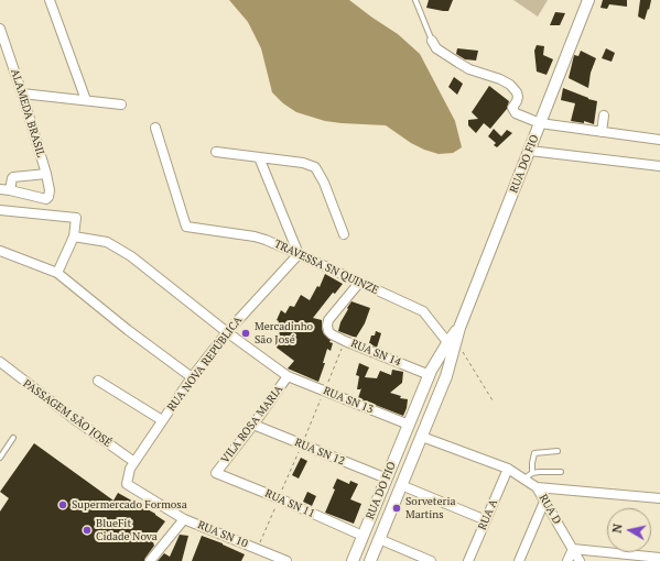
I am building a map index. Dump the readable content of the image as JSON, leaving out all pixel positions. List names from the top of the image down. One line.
{"streets":{"street":["ALAMEDA BRASIL","RUA DO FIO","TRAVESSA SN QUINZE","RUA SN 14","RUA NOVA REPÚBLICA","RUA SN 13","PASSAGEM SÃO JOSÉ","VILA ROSA MARIA","RUA SN 12","RUA SN 11","RUA D","RUA A","RUA SN 10"]},"crossings":[["RUA DO FIO","TRAVESSA SN QUINZE"],["RUA DO FIO","RUA SN 14"],["RUA DO FIO","RUA SN 13"],["RUA DO FIO","RUA SN 12"],["RUA DO FIO","RUA SN 11"],["TRAVESSA SN QUINZE","RUA SN 14"],["TRAVESSA SN QUINZE","RUA NOVA REPÚBLICA"],["RUA NOVA REPÚBLICA","RUA SN 13"],["RUA NOVA REPÚBLICA","PASSAGEM SÃO JOSÉ"],["RUA NOVA REPÚBLICA","RUA SN 10"],["RUA SN 13","VILA ROSA MARIA"],["VILA ROSA MARIA","RUA SN 12"],["VILA ROSA MARIA","RUA SN 11"],["RUA D","RUA A"]],"places":["Mercadinho São José","Supermercado Formosa","Sorveteria Martins","BlueFit Cidade Nova"],"north":"left"}
